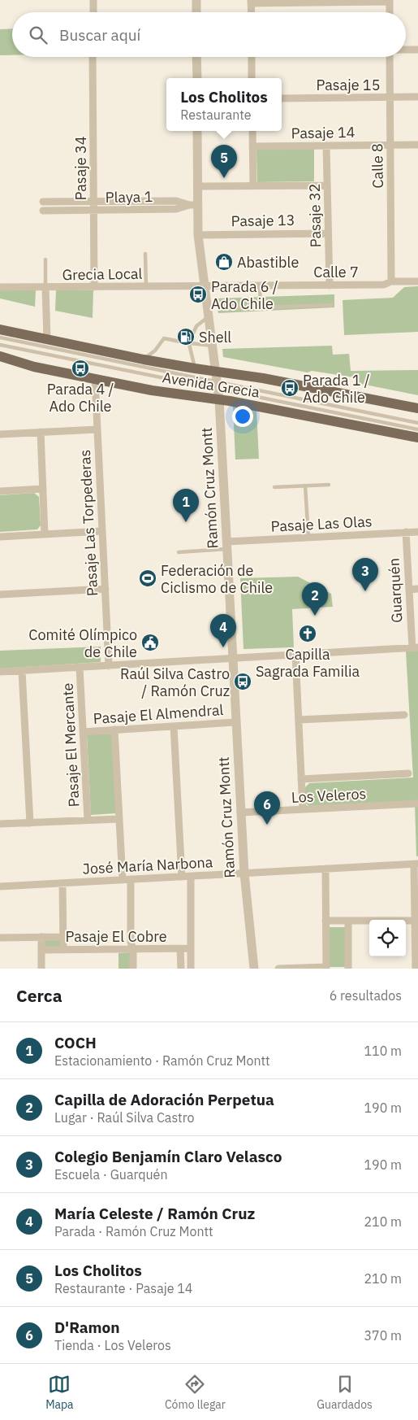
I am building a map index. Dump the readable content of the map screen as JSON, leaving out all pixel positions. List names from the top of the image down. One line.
{"streets":{"main road":["Avenida Grecia"],"street":["Pasaje 15","Pasaje 14","Calle 8","Pasaje 34","Playa 1","Pasaje 32","Pasaje 13","Calle 7","Grecia Local","Ramón Cruz Montt","Pasaje Las Torpederas","Pasaje Las Olas","Guarquén","Pasaje El Almendral","Pasaje El Mercante","Los Veleros","José María Narbona","Pasaje El Cobre"]},"crossings":[["Pasaje 15","Calle 8"],["Pasaje 14","Calle 8"],["Pasaje 14","Pasaje 32"],["Calle 8","Calle 7"],["Pasaje 34","Playa 1"],["Pasaje 34","Grecia Local"],["Playa 1","Ramón Cruz Montt"],["Pasaje 32","Pasaje 13"],["Pasaje 32","Calle 7"],["Pasaje 13","Ramón Cruz Montt"],["Calle 7","Grecia Local"],["Calle 7","Ramón Cruz Montt"],["Grecia Local","Ramón Cruz Montt"],["Avenida Grecia","Ramón Cruz Montt"],["Avenida Grecia","Pasaje Las Torpederas"],["Ramón Cruz Montt","Pasaje Las Olas"],["Ramón Cruz Montt","Pasaje El Almendral"],["Ramón Cruz Montt","Los Veleros"],["Ramón Cruz Montt","José María Narbona"],["Pasaje Las Olas","Guarquén"],["Pasaje El Almendral","Pasaje El Mercante"]],"places":{"shop":["Abastible"],"bus stop":["Parada 6 / Ado Chile","Parada 4 / Ado Chile","Parada 1 / Ado Chile","Raúl Silva Castro / Ramón Cruz"],"fuel station":["Shell"],"sports":["Federación de Ciclismo de Chile"],"church":["Capilla Sagrada Familia"],"public building":["Comité Olímpico de Chile"]},"page":{"search":"Buscar aquí","popup":["Los Cholitos","Restaurante"],"pins":["5","1","3","2","4","6"],"heading":["Cerca","6 resultados"],"list":[{"mark":"1","name":"COCH","note":"Estacionamiento · Ramón Cruz Montt","value":"110 m"},{"mark":"2","name":"Capilla de Adoración Perpetua","note":"Lugar · Raúl Silva Castro","value":"190 m"},{"mark":"3","name":"Colegio Benjamín Claro Velasco","note":"Escuela · Guarquén","value":"190 m"},{"mark":"4","name":"María Celeste / Ramón Cruz","note":"Parada · Ramón Cruz Montt","value":"210 m"},{"mark":"5","name":"Los Cholitos","note":"Restaurante · Pasaje 14","value":"210 m"},{"mark":"6","name":"D'Ramon","note":"Tienda · Los Veleros","value":"370 m"}],"nav":["Mapa","Cómo llegar","Guardados"]}}
